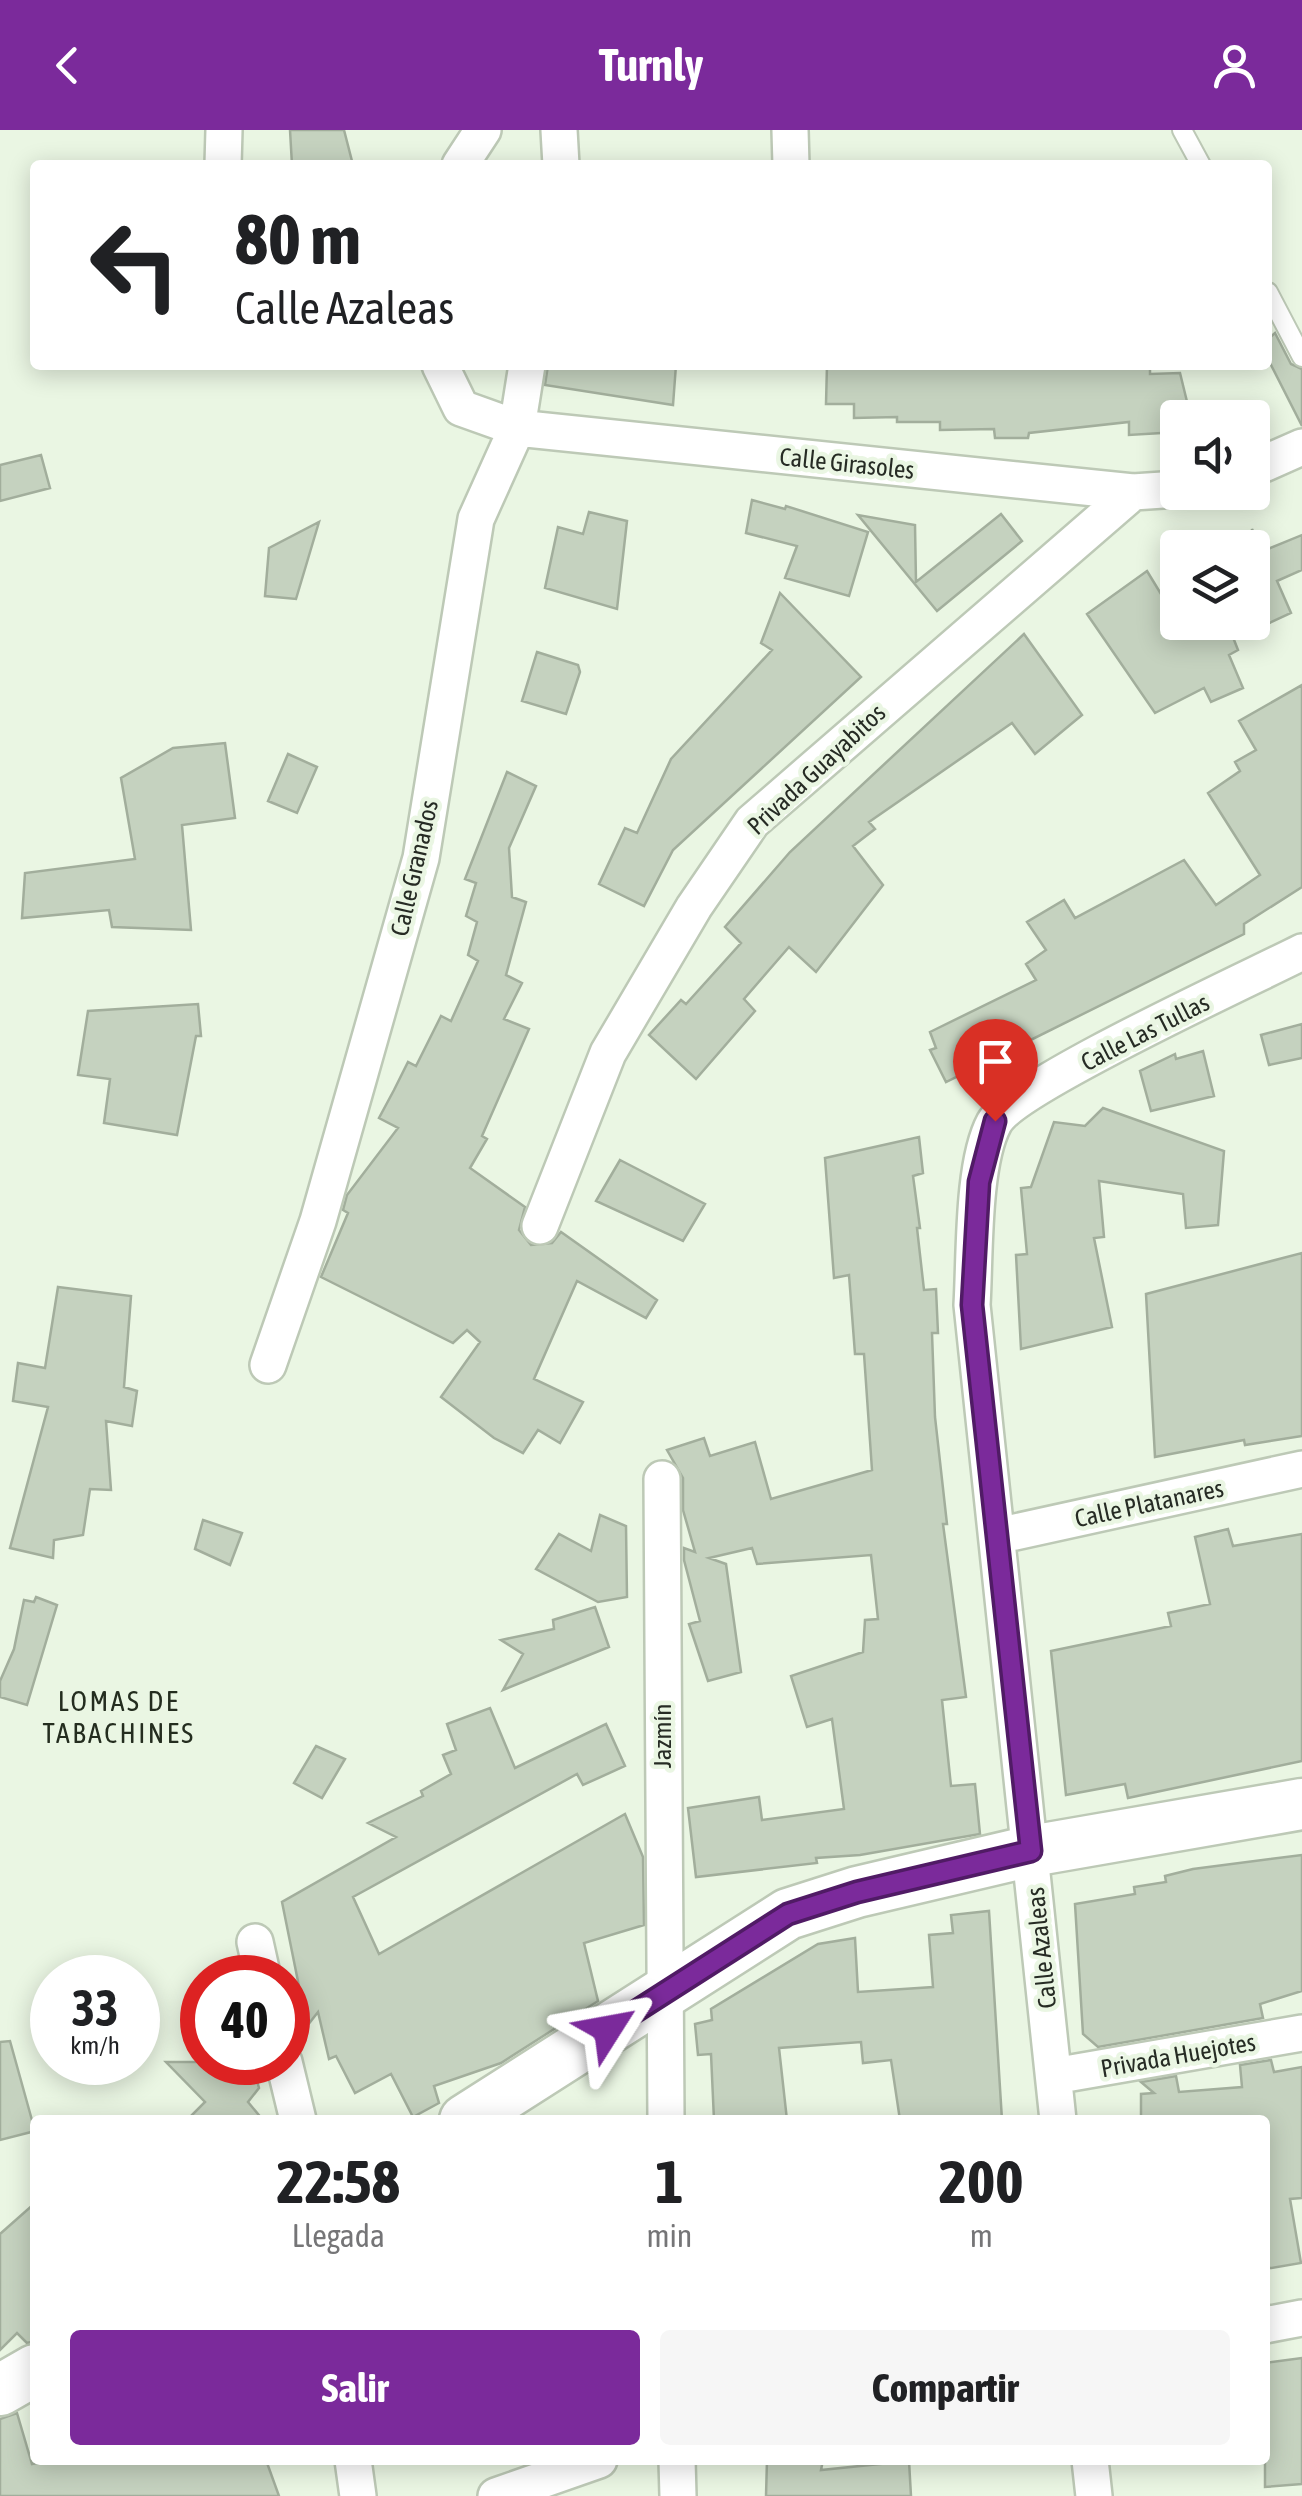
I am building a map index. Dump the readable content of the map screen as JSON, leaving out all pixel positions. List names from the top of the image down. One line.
{"streets":{"street":["Calle Girasoles","Privada Guayabitos","Calle Granados","Calle Las Tullas","Calle Platanares","Jazmín","Calle Azaleas","Privada Huejotes"]},"crossings":[["Calle Girasoles","Privada Guayabitos"],["Calle Girasoles","Calle Granados"],["Calle Las Tullas","Calle Azaleas"],["Calle Platanares","Calle Azaleas"],["Calle Azaleas","Privada Huejotes"]],"districts":["LOMAS DE TABACHINES"],"page":{"header":"Turnly","turn":["80 m","Calle Azaleas"],"speed":"33 km/h","limit":"40","eta":["22:58","Llegada","1","min","200","m"],"buttons":["Salir","Compartir"]}}
